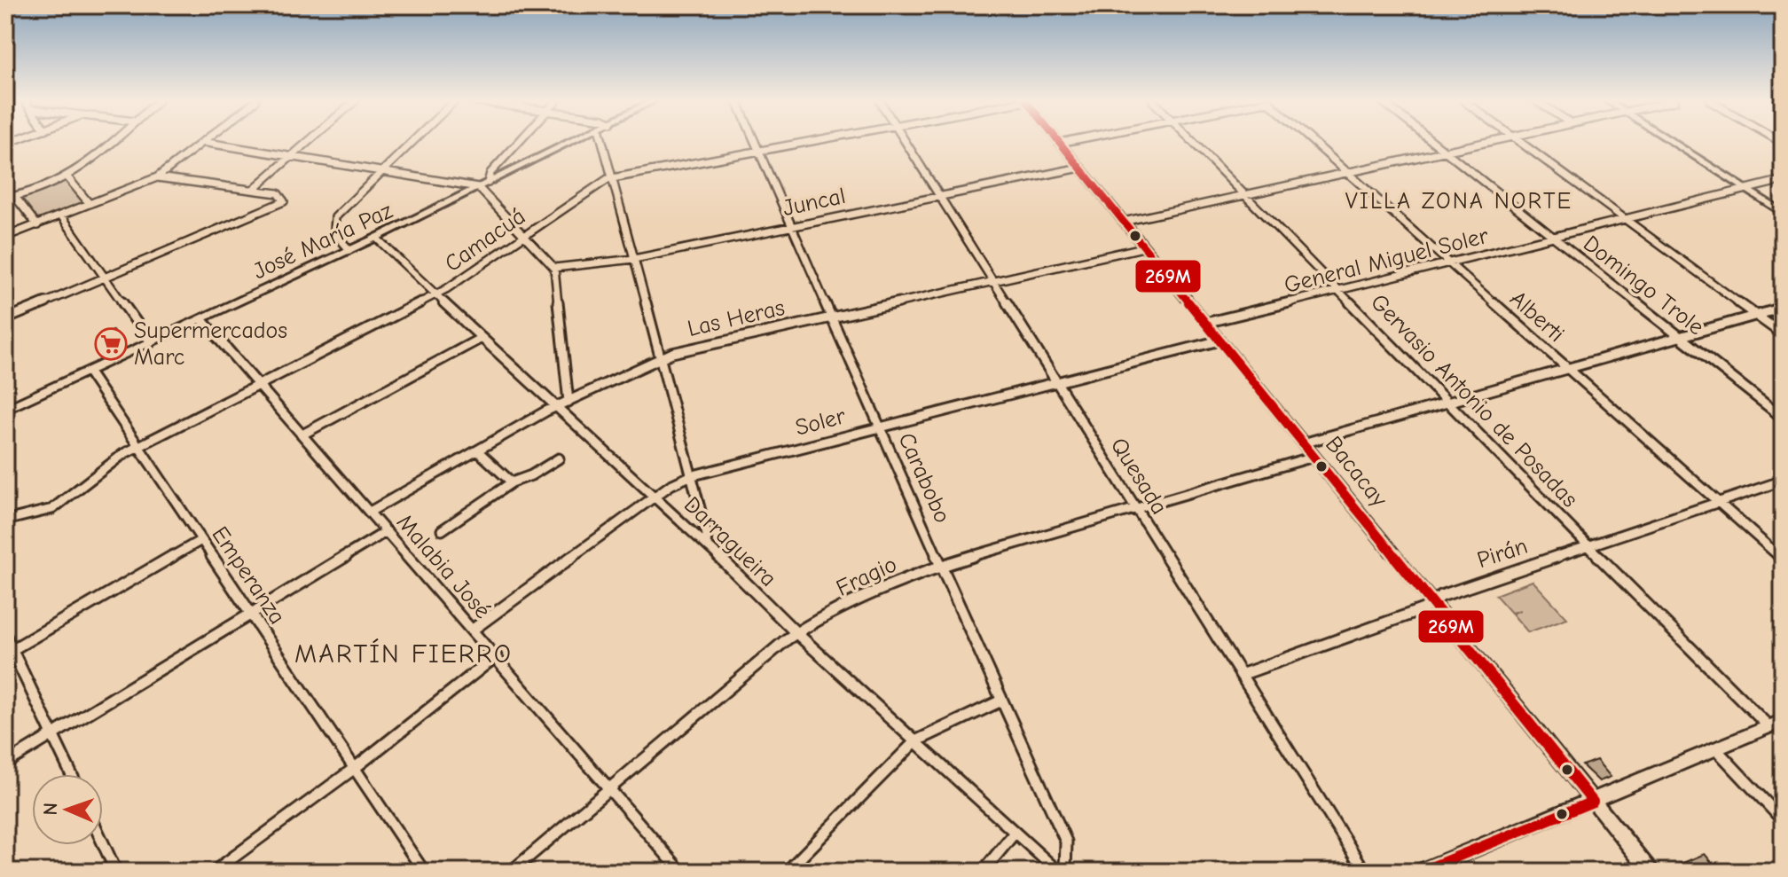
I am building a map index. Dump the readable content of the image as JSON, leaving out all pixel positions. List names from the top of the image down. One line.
{"streets":{"street":["Juncal","Camacuá","José María Paz","General Miguel Soler","Domingo Trole","Alberti","Las Heras","Gervasio Antonio de Posadas","Soler","Bacacay","Quesada","Carabobo","Darragueira","Pirán","Malabia José","Emperanza","Fragio"]},"crossings":[["Juncal","Bacacay"],["Juncal","Quesada"],["Juncal","Carabobo"],["Camacuá","Carabobo"],["Camacuá","Darragueira"],["Camacuá","Malabia José"],["Camacuá","Emperanza"],["José María Paz","Darragueira"],["José María Paz","Malabia José"],["José María Paz","Emperanza"],["General Miguel Soler","Domingo Trole"],["General Miguel Soler","Alberti"],["General Miguel Soler","Gervasio Antonio de Posadas"],["General Miguel Soler","Bacacay"],["Alberti","Pirán"],["Las Heras","Bacacay"],["Las Heras","Quesada"],["Las Heras","Carabobo"],["Las Heras","Darragueira"],["Las Heras","Malabia José"],["Gervasio Antonio de Posadas","Pirán"],["Soler","Bacacay"],["Soler","Quesada"],["Soler","Carabobo"],["Soler","Darragueira"],["Soler","Malabia José"],["Bacacay","Pirán"],["Bacacay","Fragio"],["Quesada","Pirán"],["Quesada","Fragio"],["Carabobo","Fragio"],["Darragueira","Fragio"],["Malabia José","Fragio"]],"districts":["VILLA ZONA NORTE","MARTÍN FIERRO"],"places":{"supermarket":["Supermercados Marc"]},"lines":["transit line 269M"],"north":"left"}
